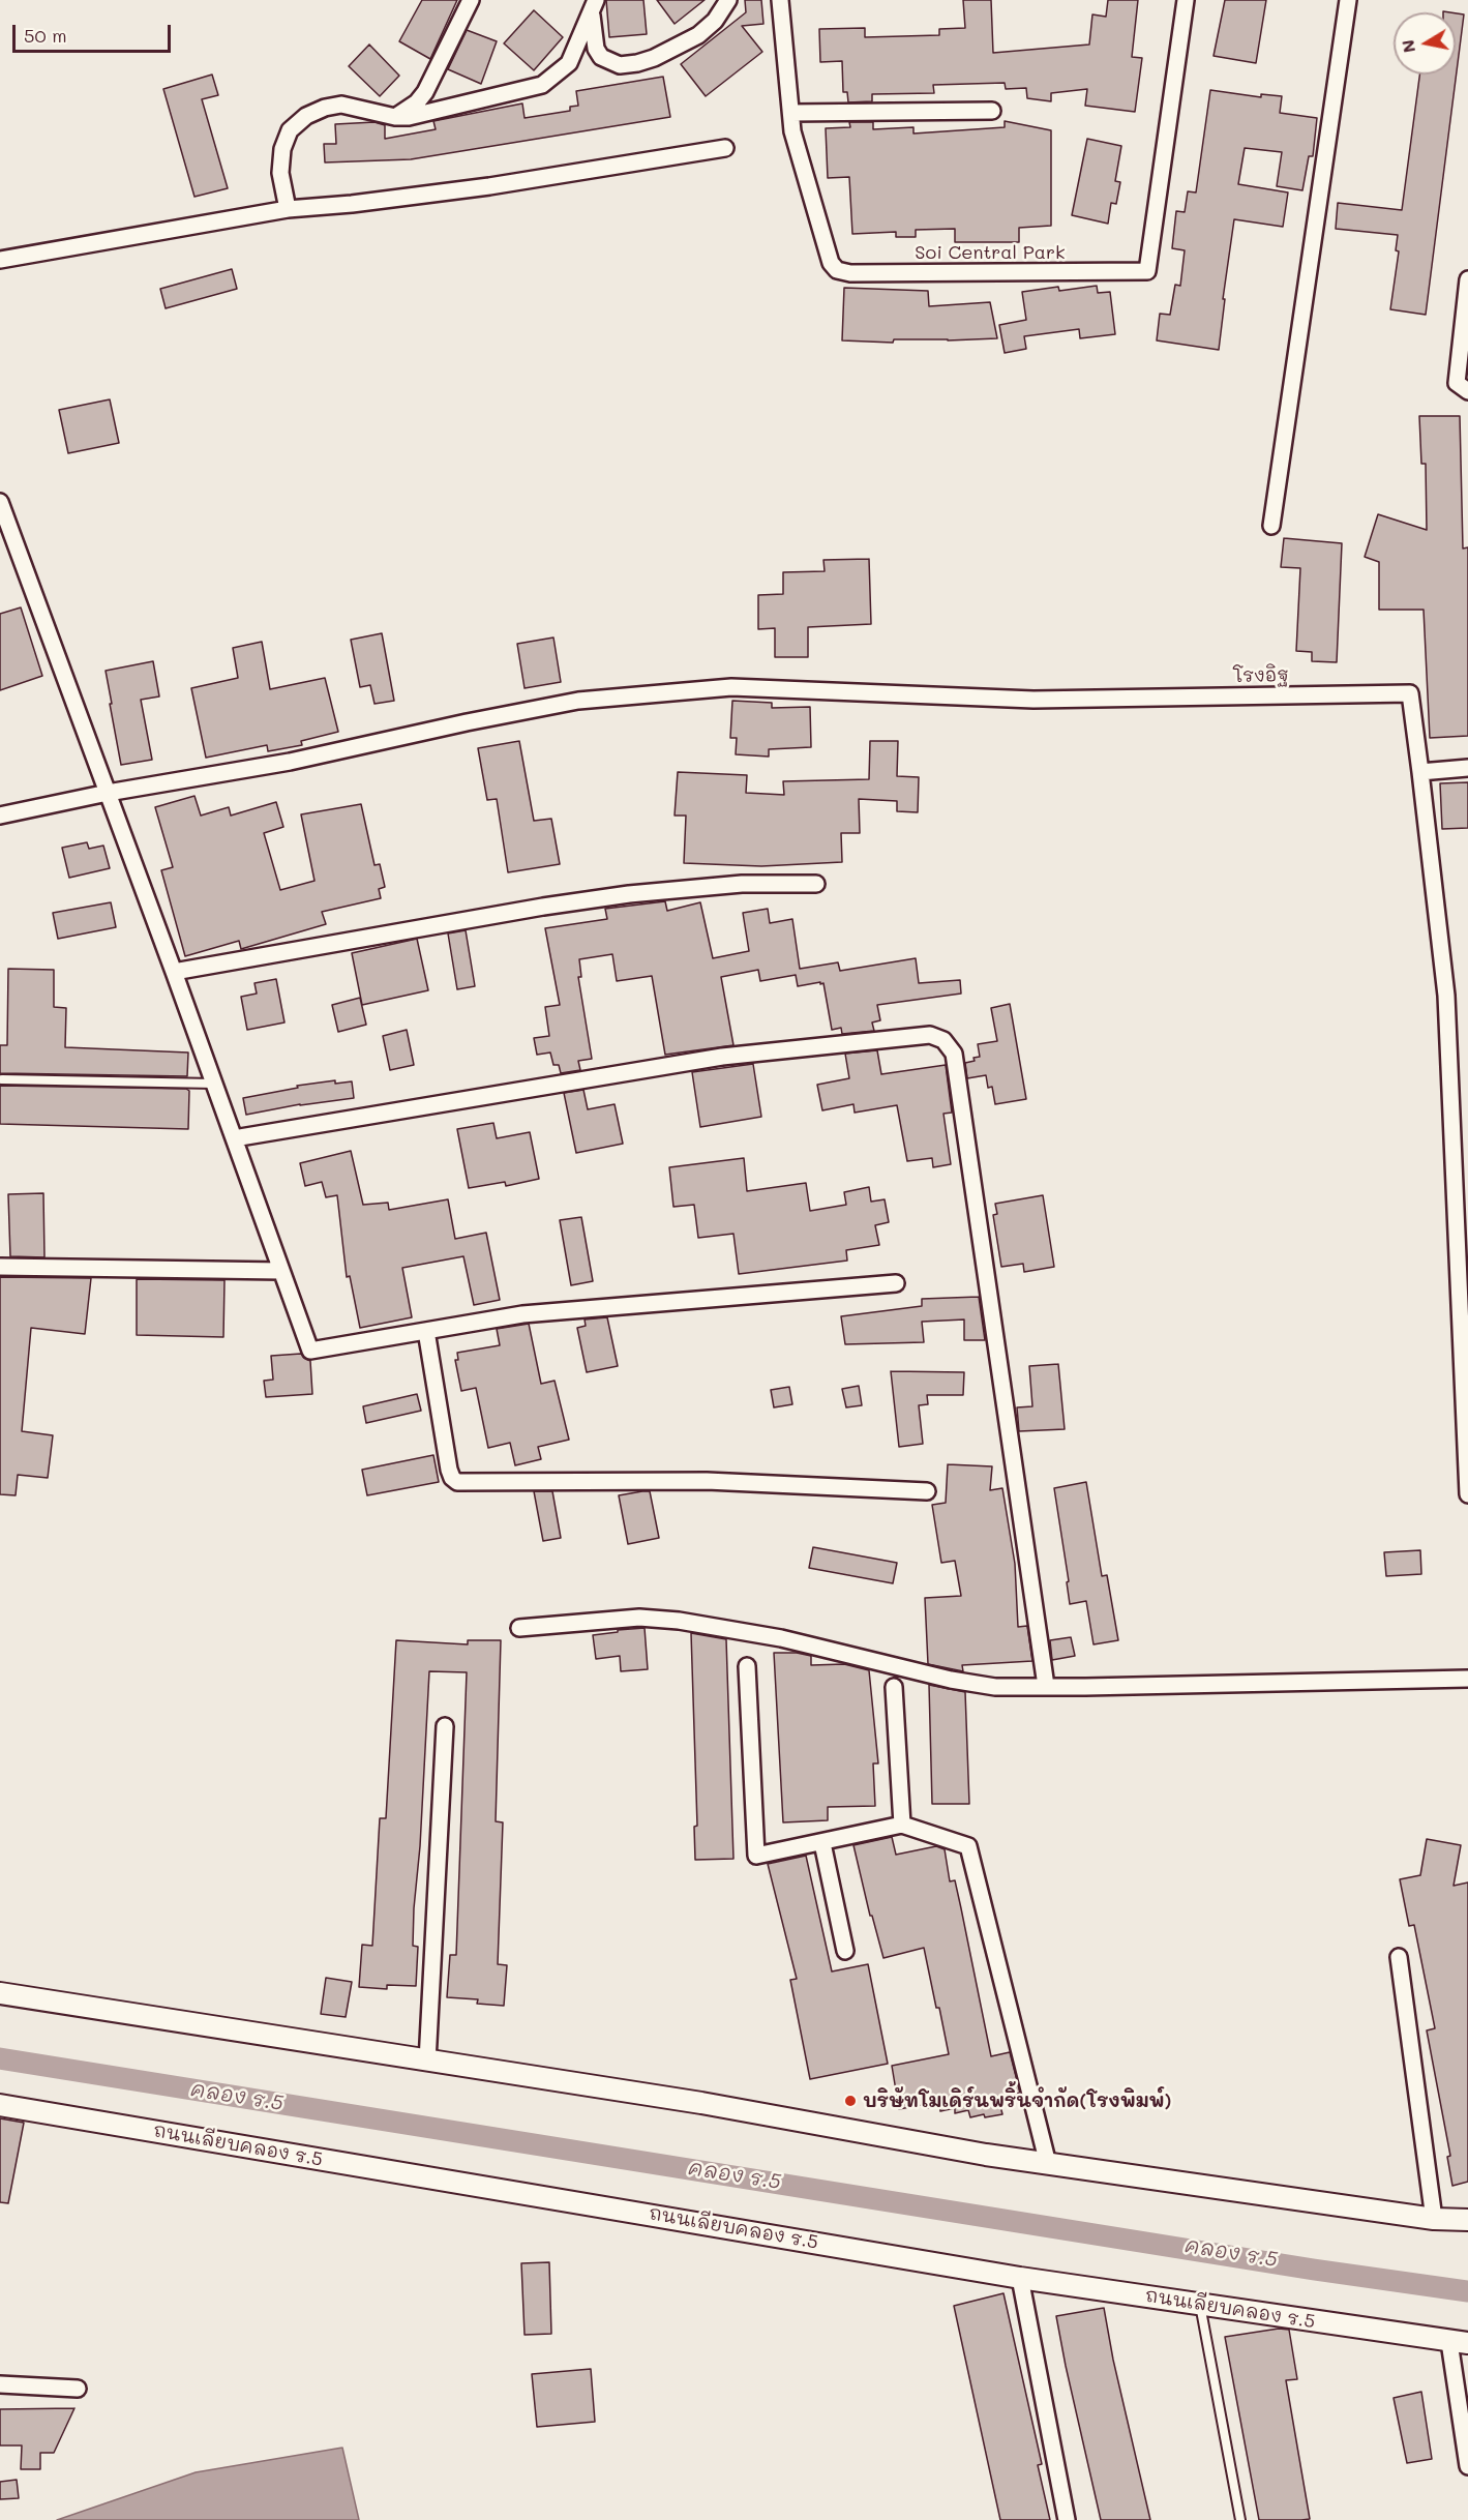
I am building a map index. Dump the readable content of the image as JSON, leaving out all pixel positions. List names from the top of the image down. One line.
{"streets":{"street":["Soi Central Park","โรงอิฐ","ถนนเลียบคลอง ร.5"]},"water":["คลอง ร.5"],"places":["บริษัทโมเดิร์นพริ้นจำกัด(โรงพิมพ์)"],"scale_bar":"50 m","north":"left"}
